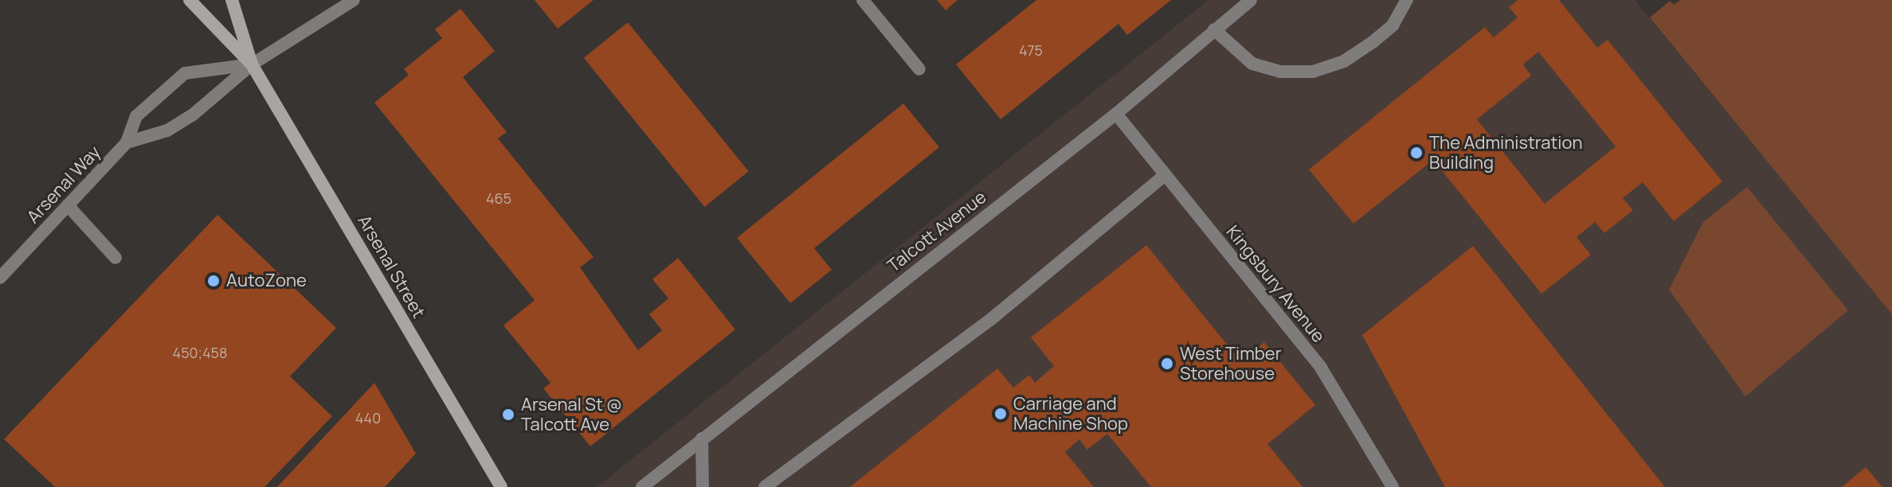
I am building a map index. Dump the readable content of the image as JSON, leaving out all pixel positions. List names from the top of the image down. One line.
{"streets":{"main road":["Arsenal Street"],"street":["Arsenal Way","Talcott Avenue","Kingsbury Avenue"]},"crossings":[["Arsenal Way","Arsenal Street"],["Talcott Avenue","Kingsbury Avenue"]],"places":["The Administration Building","AutoZone","West Timber Storehouse","Carriage and Machine Shop","Arsenal St @ Talcott Ave"],"house_numbers":["475","465","450;458","440"]}
